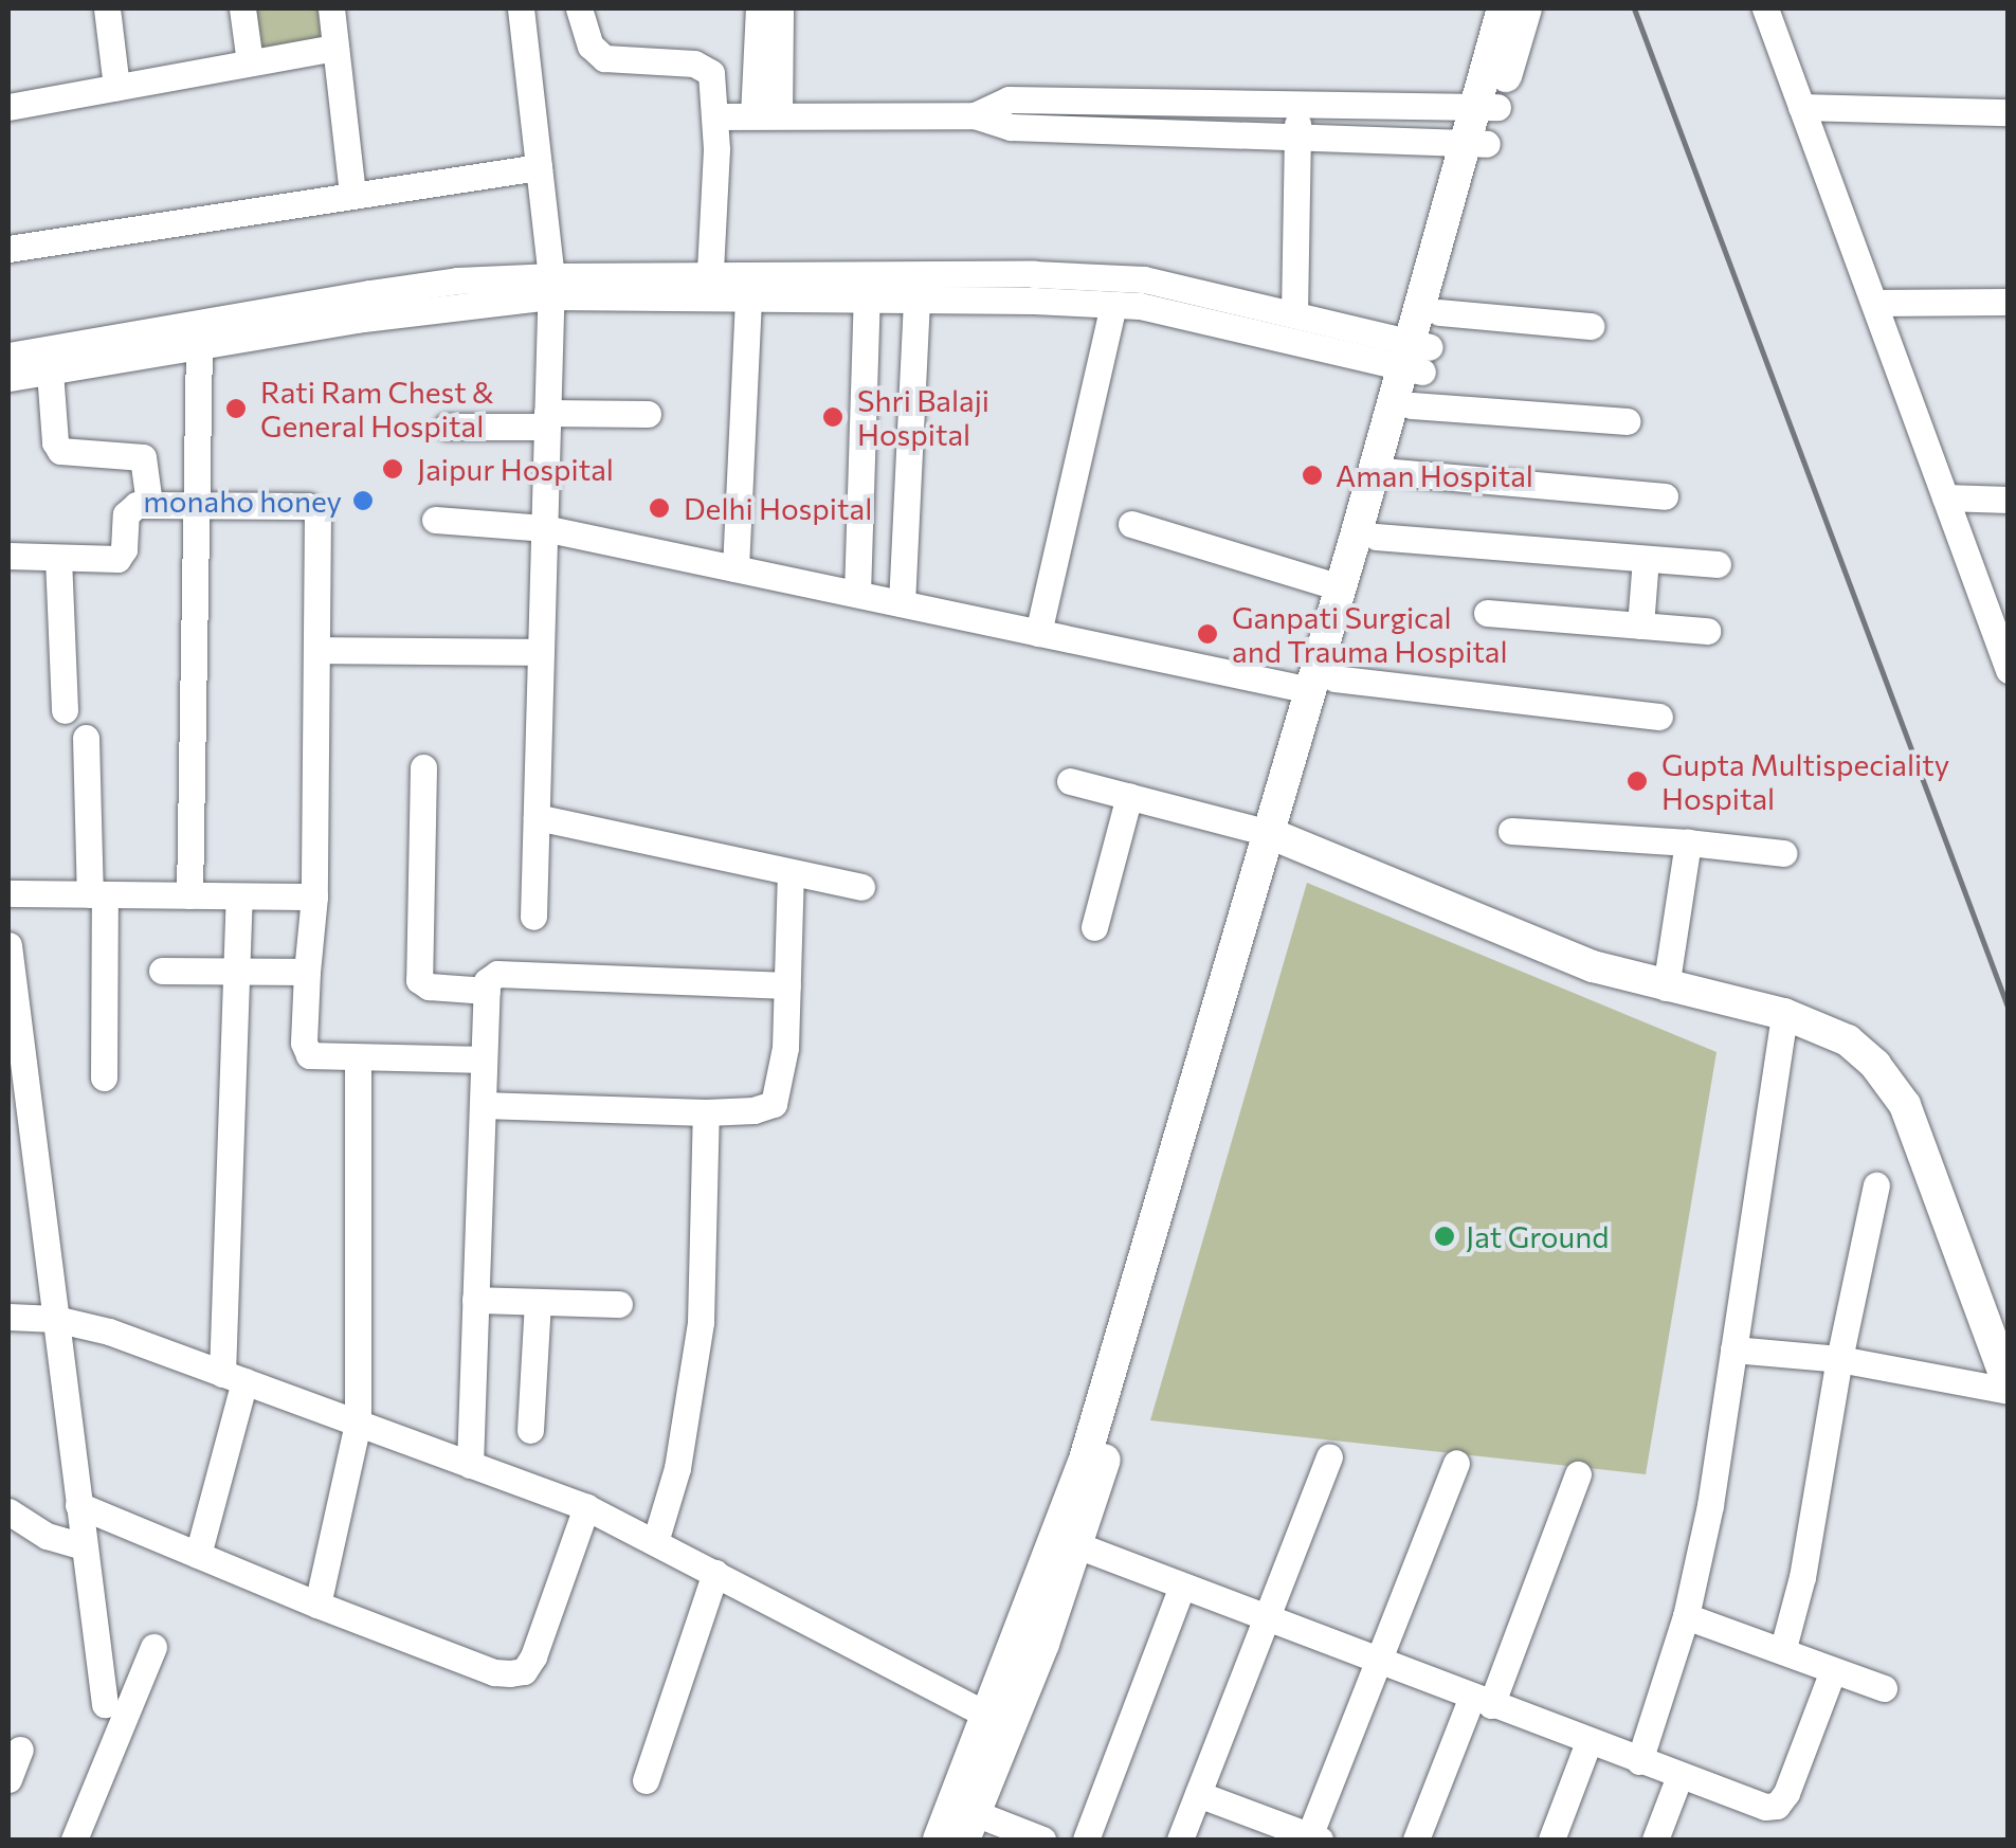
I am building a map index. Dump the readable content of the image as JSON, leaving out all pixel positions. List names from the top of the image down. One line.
{"places":["Rati Ram Chest & General Hospital","Shri Balaji Hospital","Jaipur Hospital","Aman Hospital","monaho honey","Delhi Hospital","Ganpati Surgical and Trauma Hospital","Gupta Multispeciality Hospital","Jat Ground"]}
